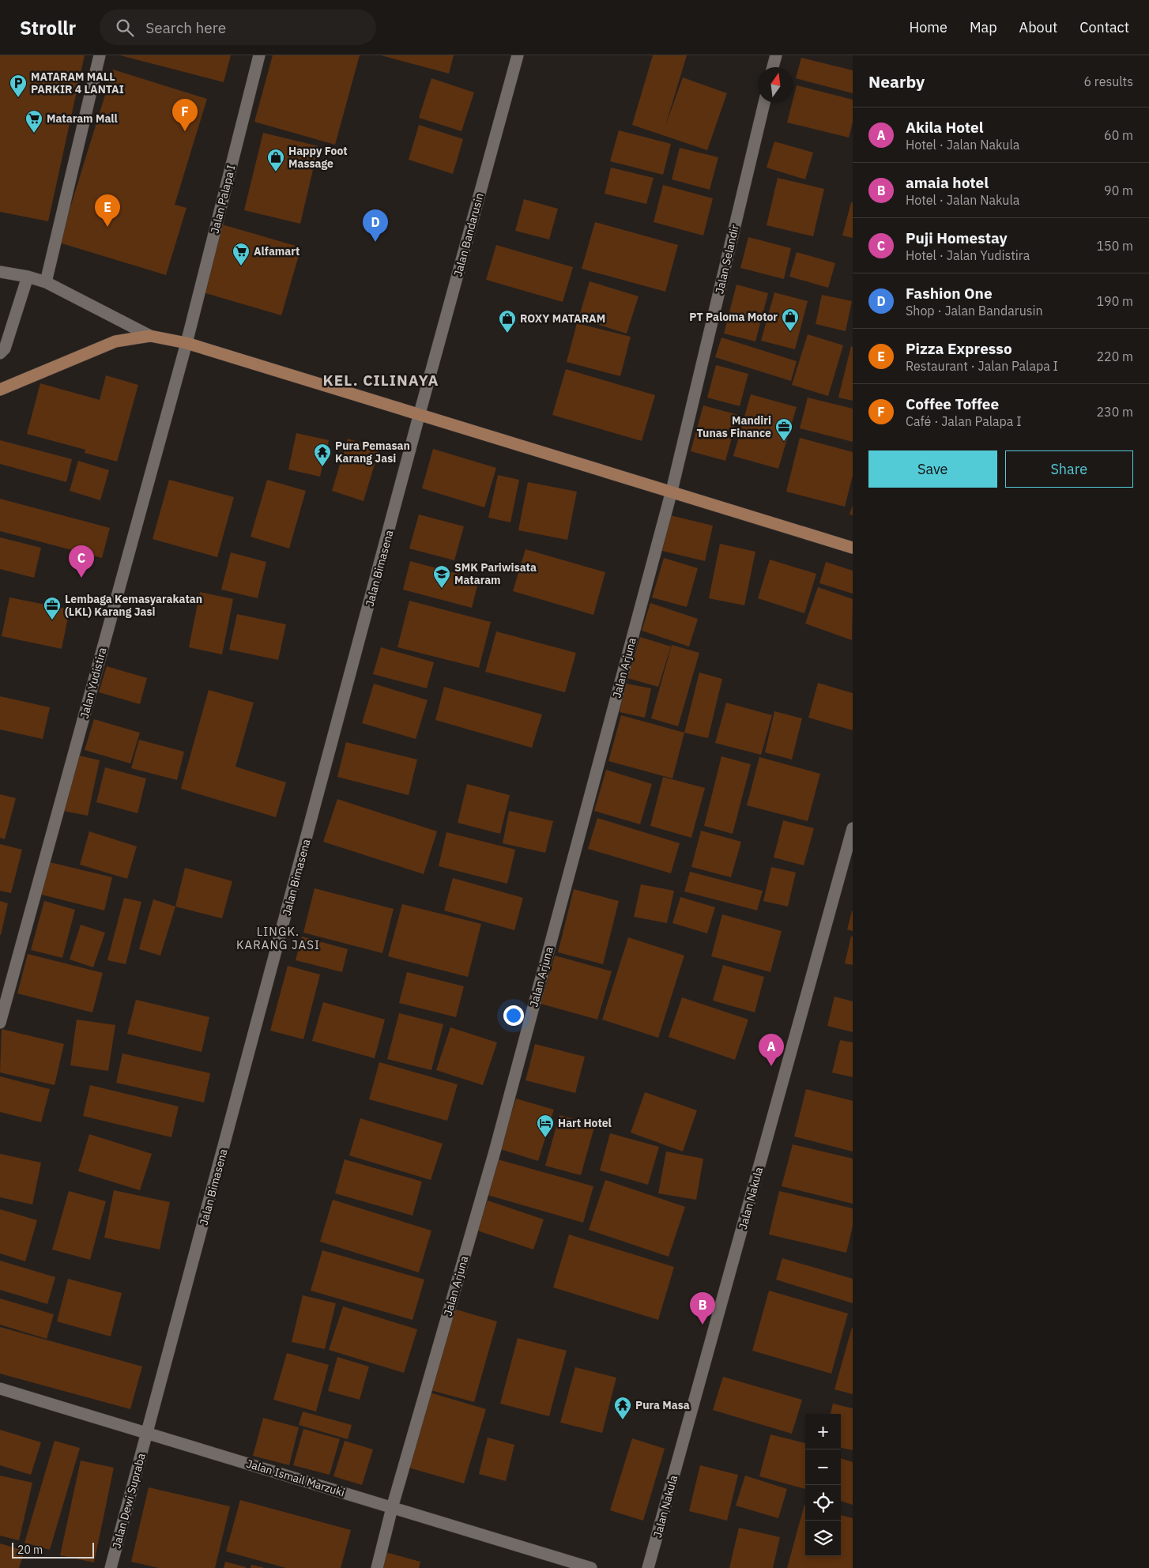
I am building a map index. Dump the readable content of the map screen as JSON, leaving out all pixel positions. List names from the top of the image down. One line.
{"streets":{"street":["Jalan Palapa I","Jalan Bandarusin","Jalan Selandir","Jalan Bimasena","Jalan Arjuna","Jalan Yudistira","Jalan Nakula","Jalan Ismail Marzuki","Jalan Dewi Supraba"]},"crossings":[["Jalan Palapa I","Jalan Yudistira"],["Jalan Bandarusin","Jalan Bimasena"],["Jalan Selandir","Jalan Arjuna"],["Jalan Bimasena","Jalan Ismail Marzuki"],["Jalan Bimasena","Jalan Dewi Supraba"],["Jalan Arjuna","Jalan Ismail Marzuki"],["Jalan Ismail Marzuki","Jalan Dewi Supraba"]],"districts":["KEL. CILINAYA","LINGK. KARANG JASI"],"places":{"parking":["MATARAM MALL PARKIR 4 LANTAI"],"supermarket":["Mataram Mall","Alfamart"],"shop":["Happy Foot Massage","PT Paloma Motor","ROXY MATARAM"],"office":["Mandiri Tunas Finance","Lembaga Kemasyarakatan (LKL) Karang Jasi"],"temple":["Pura Pemasan Karang Jasi","Pura Masa"],"school or university":["SMK Pariwisata Mataram"],"hotel":["Hart Hotel"]},"scale_bar":"20 m","north":"top","page":{"header":"Strollr","search":"Search here","nav":["Home","Map","About","Contact"],"heading":["Nearby","6 results"],"pins":["F","E","D","C","A","B"],"list":[{"mark":"A","name":"Akila Hotel","note":"Hotel · Jalan Nakula","value":"60 m"},{"mark":"B","name":"amaia hotel","note":"Hotel · Jalan Nakula","value":"90 m"},{"mark":"C","name":"Puji Homestay","note":"Hotel · Jalan Yudistira","value":"150 m"},{"mark":"D","name":"Fashion One","note":"Shop · Jalan Bandarusin","value":"190 m"},{"mark":"E","name":"Pizza Expresso","note":"Restaurant · Jalan Palapa I","value":"220 m"},{"mark":"F","name":"Coffee Toffee","note":"Café · Jalan Palapa I","value":"230 m"}],"buttons":["Save","Share"],"map_buttons":["+","−"],"scale":"20 m"}}
